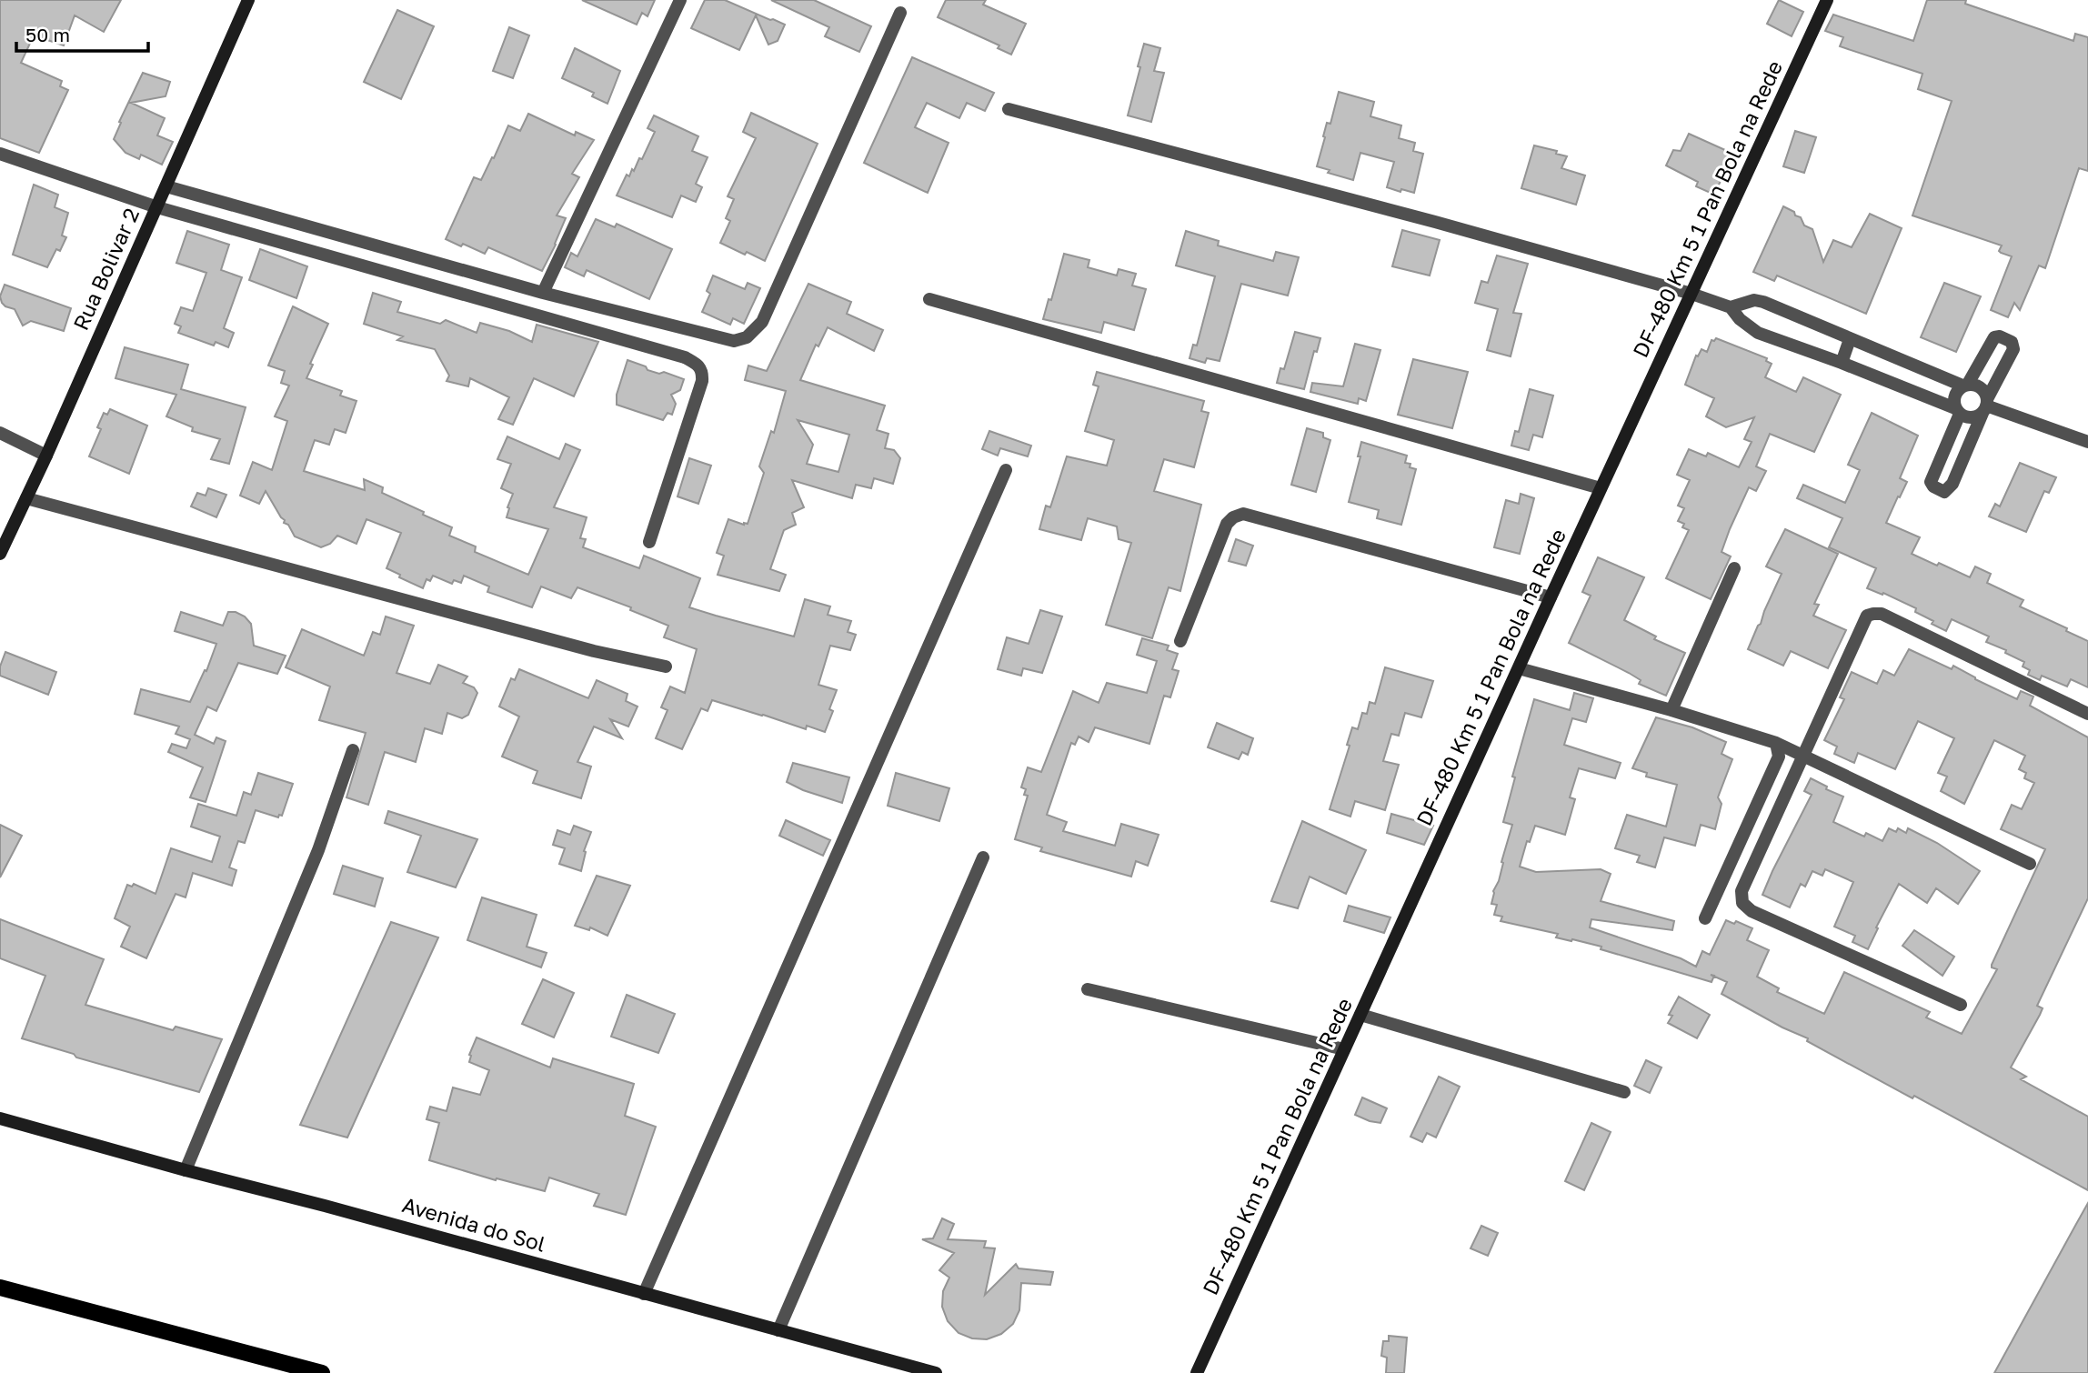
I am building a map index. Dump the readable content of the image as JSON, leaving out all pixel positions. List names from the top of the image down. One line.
{"streets":{"street":["DF-480 Km 5 1 Pan Bola na Rede","Rua Bolivar 2","Avenida do Sol"]},"scale_bar":"50 m"}
